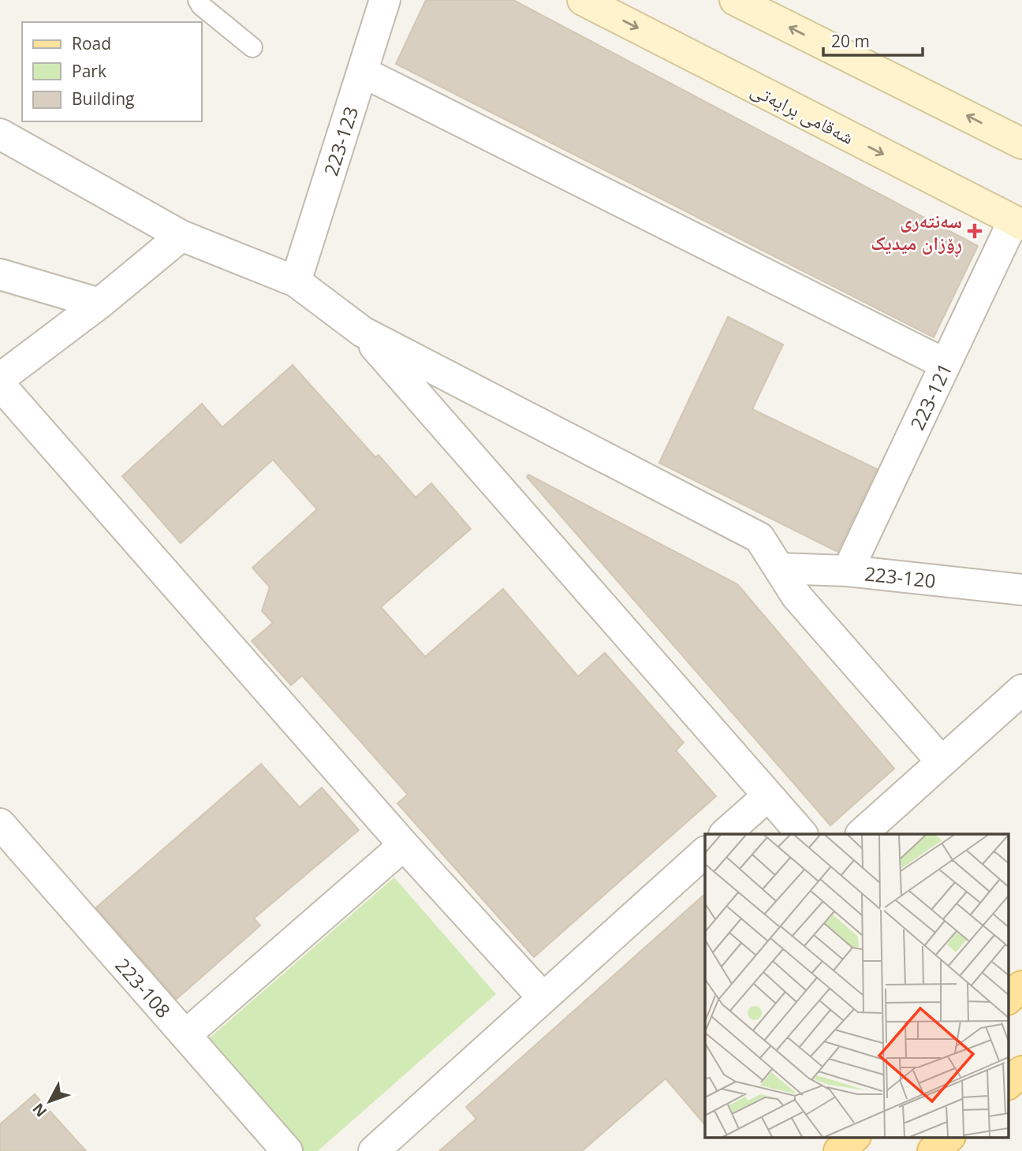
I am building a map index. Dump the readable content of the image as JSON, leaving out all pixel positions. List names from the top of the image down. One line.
{"streets":{"main road":["شەقامی برایەتی"],"street":["223-123","223-121","223-120","223-108"]},"crossings":[["شەقامی برایەتی","223-121"],["223-121","223-120"]],"places":{"health":["سەنتەری ڕۆزان میدیک"]},"legend":["Road","Park","Building"],"scale_bar":"20 m","north":"bottom left"}
